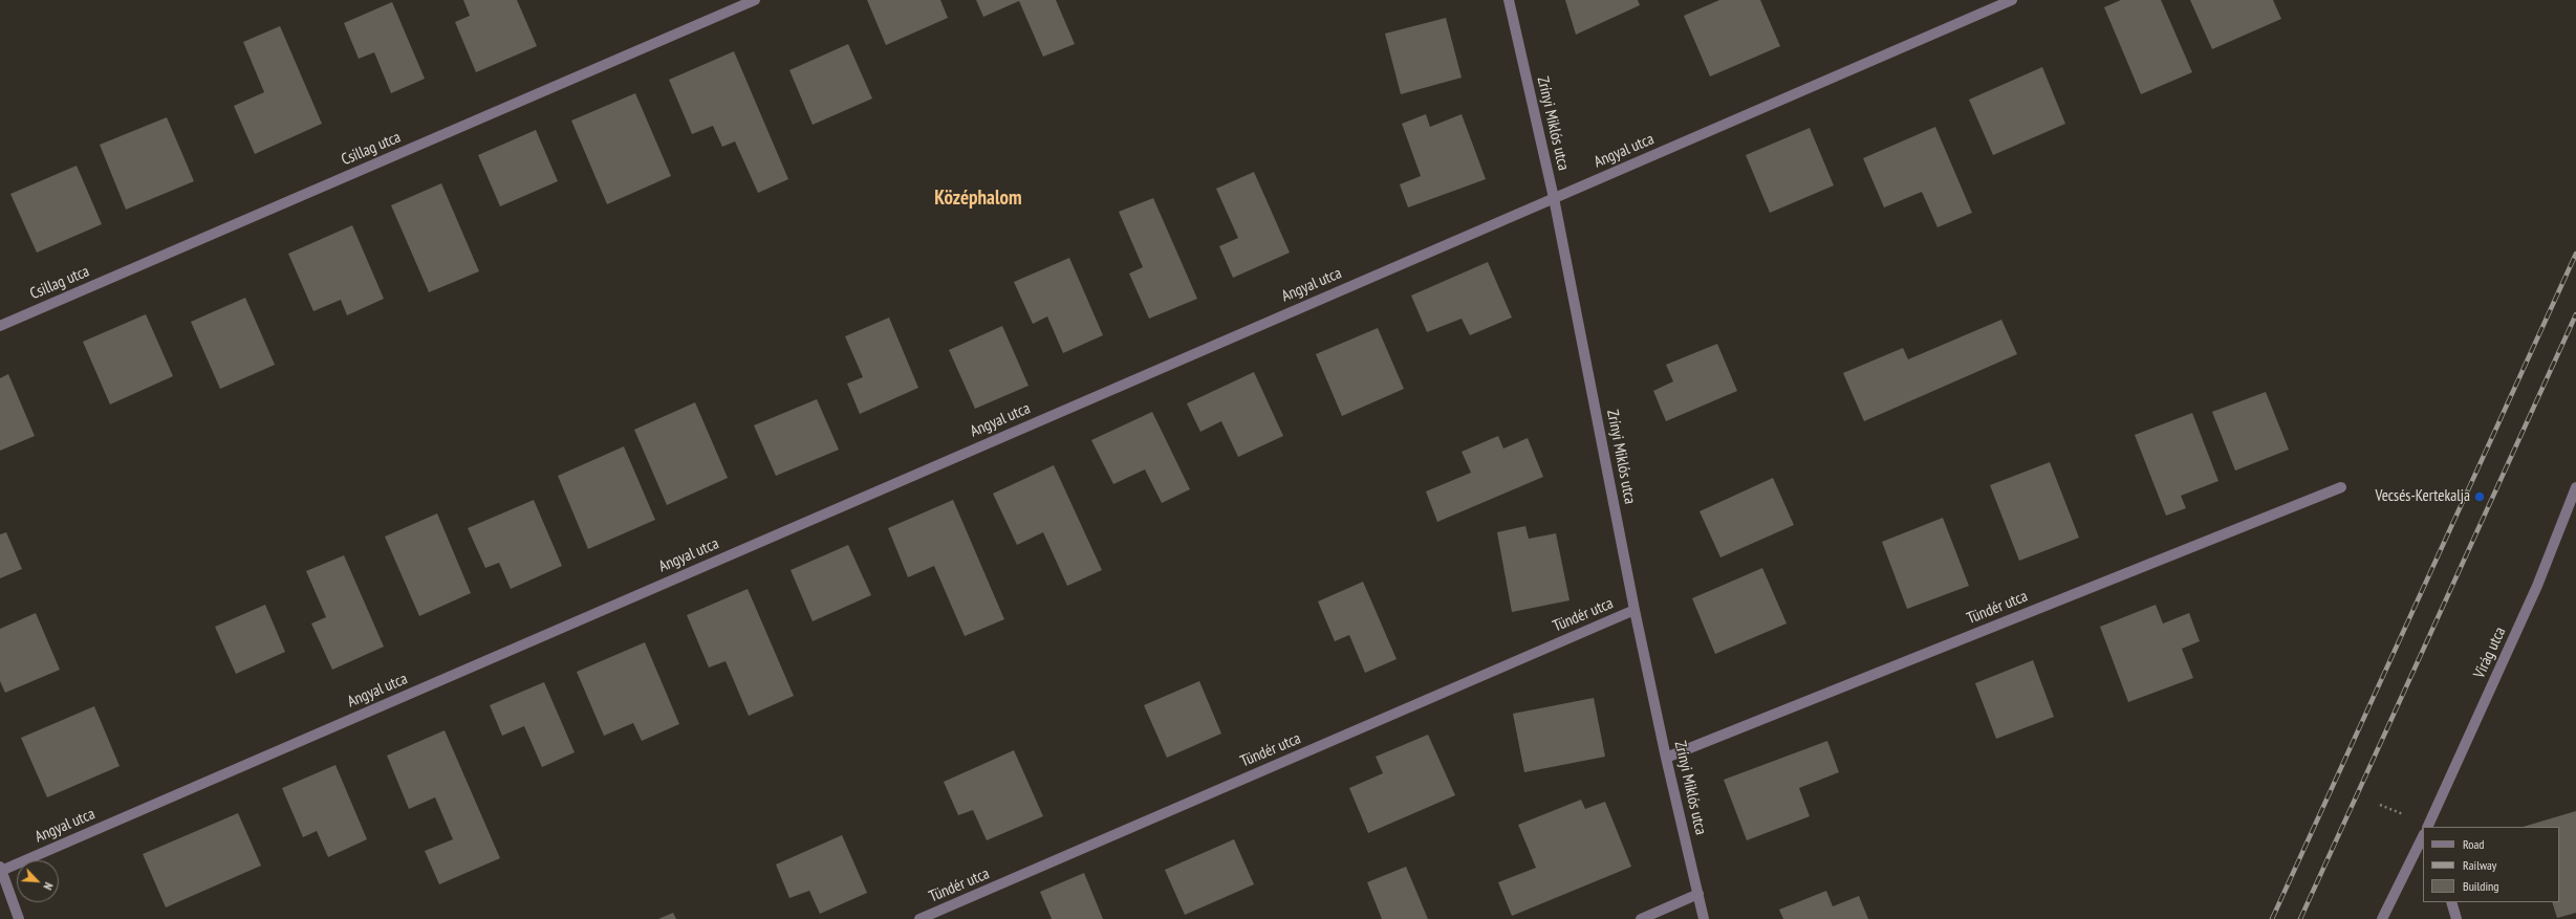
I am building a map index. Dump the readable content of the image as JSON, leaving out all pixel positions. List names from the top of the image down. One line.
{"streets":{"street":["Zrínyi Miklós utca","Csillag utca","Angyal utca","Tündér utca","Virág utca"]},"crossings":[["Zrínyi Miklós utca","Angyal utca"],["Zrínyi Miklós utca","Tündér utca"]],"districts":["Középhalom"],"places":["Vecsés-Kertekalja"],"legend":["Road","Railway","Building"],"north":"bottom right"}
